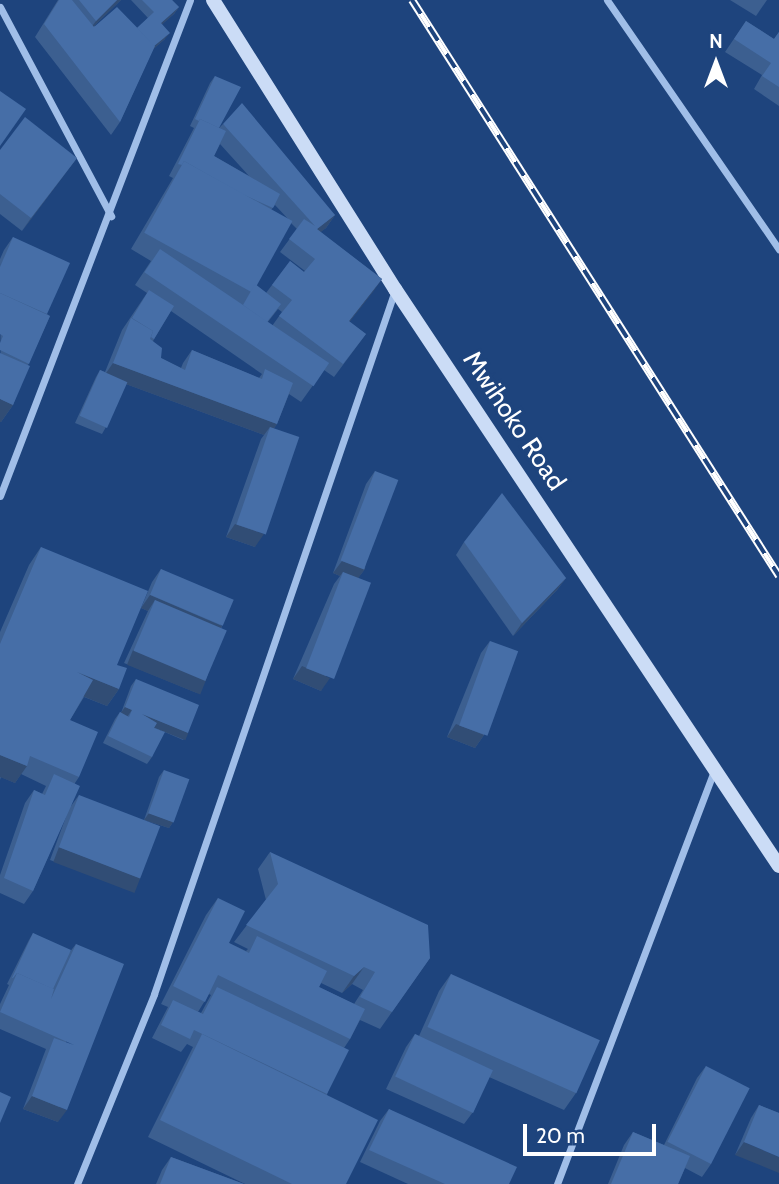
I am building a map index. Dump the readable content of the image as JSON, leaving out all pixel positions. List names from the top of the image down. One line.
{"streets":{"street":["Mwihoko Road"]},"scale_bar":"20 m","north":"top"}
